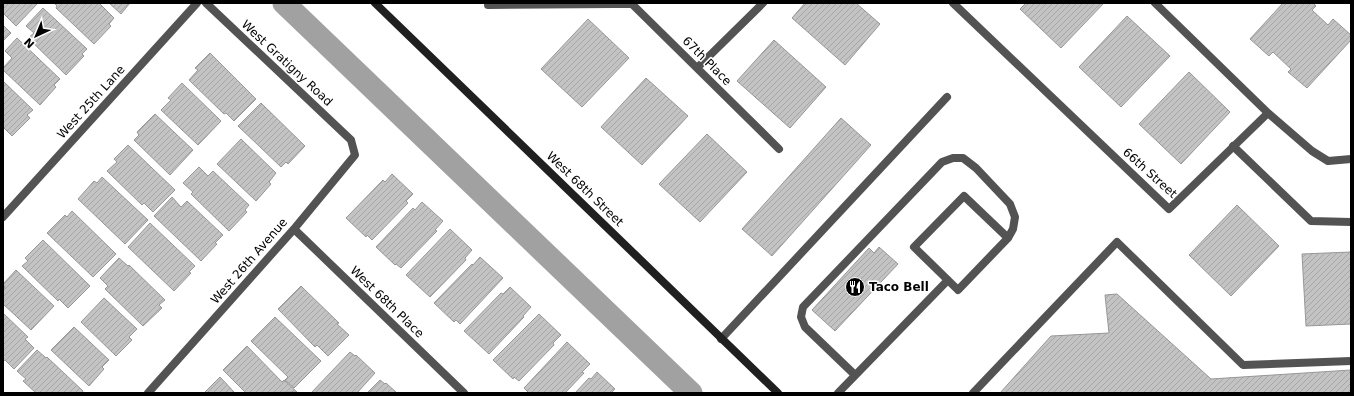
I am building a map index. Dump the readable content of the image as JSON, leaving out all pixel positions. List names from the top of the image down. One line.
{"streets":{"main road":["West 68th Street"],"street":["67th Place","West Gratigny Road","West 25th Lane","66th Street","West 26th Avenue","West 68th Place"]},"crossings":[["West Gratigny Road","West 26th Avenue"],["West 26th Avenue","West 68th Place"]],"places":{"restaurant":["Taco Bell"]},"north":"bottom left"}
